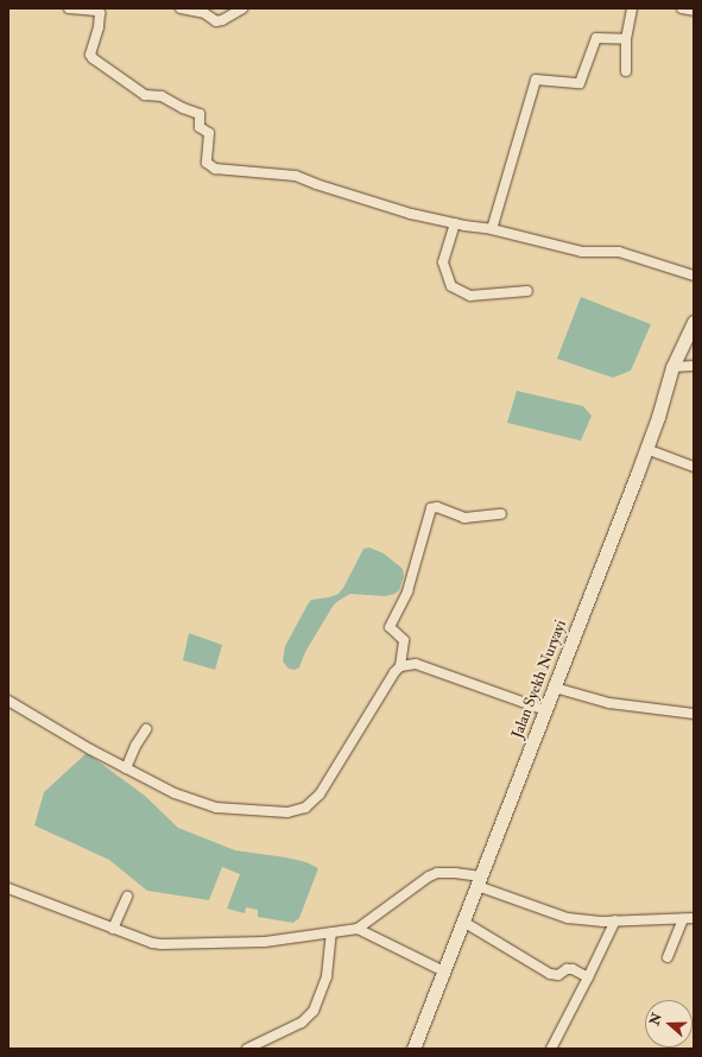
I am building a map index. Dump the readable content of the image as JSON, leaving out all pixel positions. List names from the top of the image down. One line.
{"streets":{"main road":["Jalan Syekh Nuryayi"]},"north":"left"}
